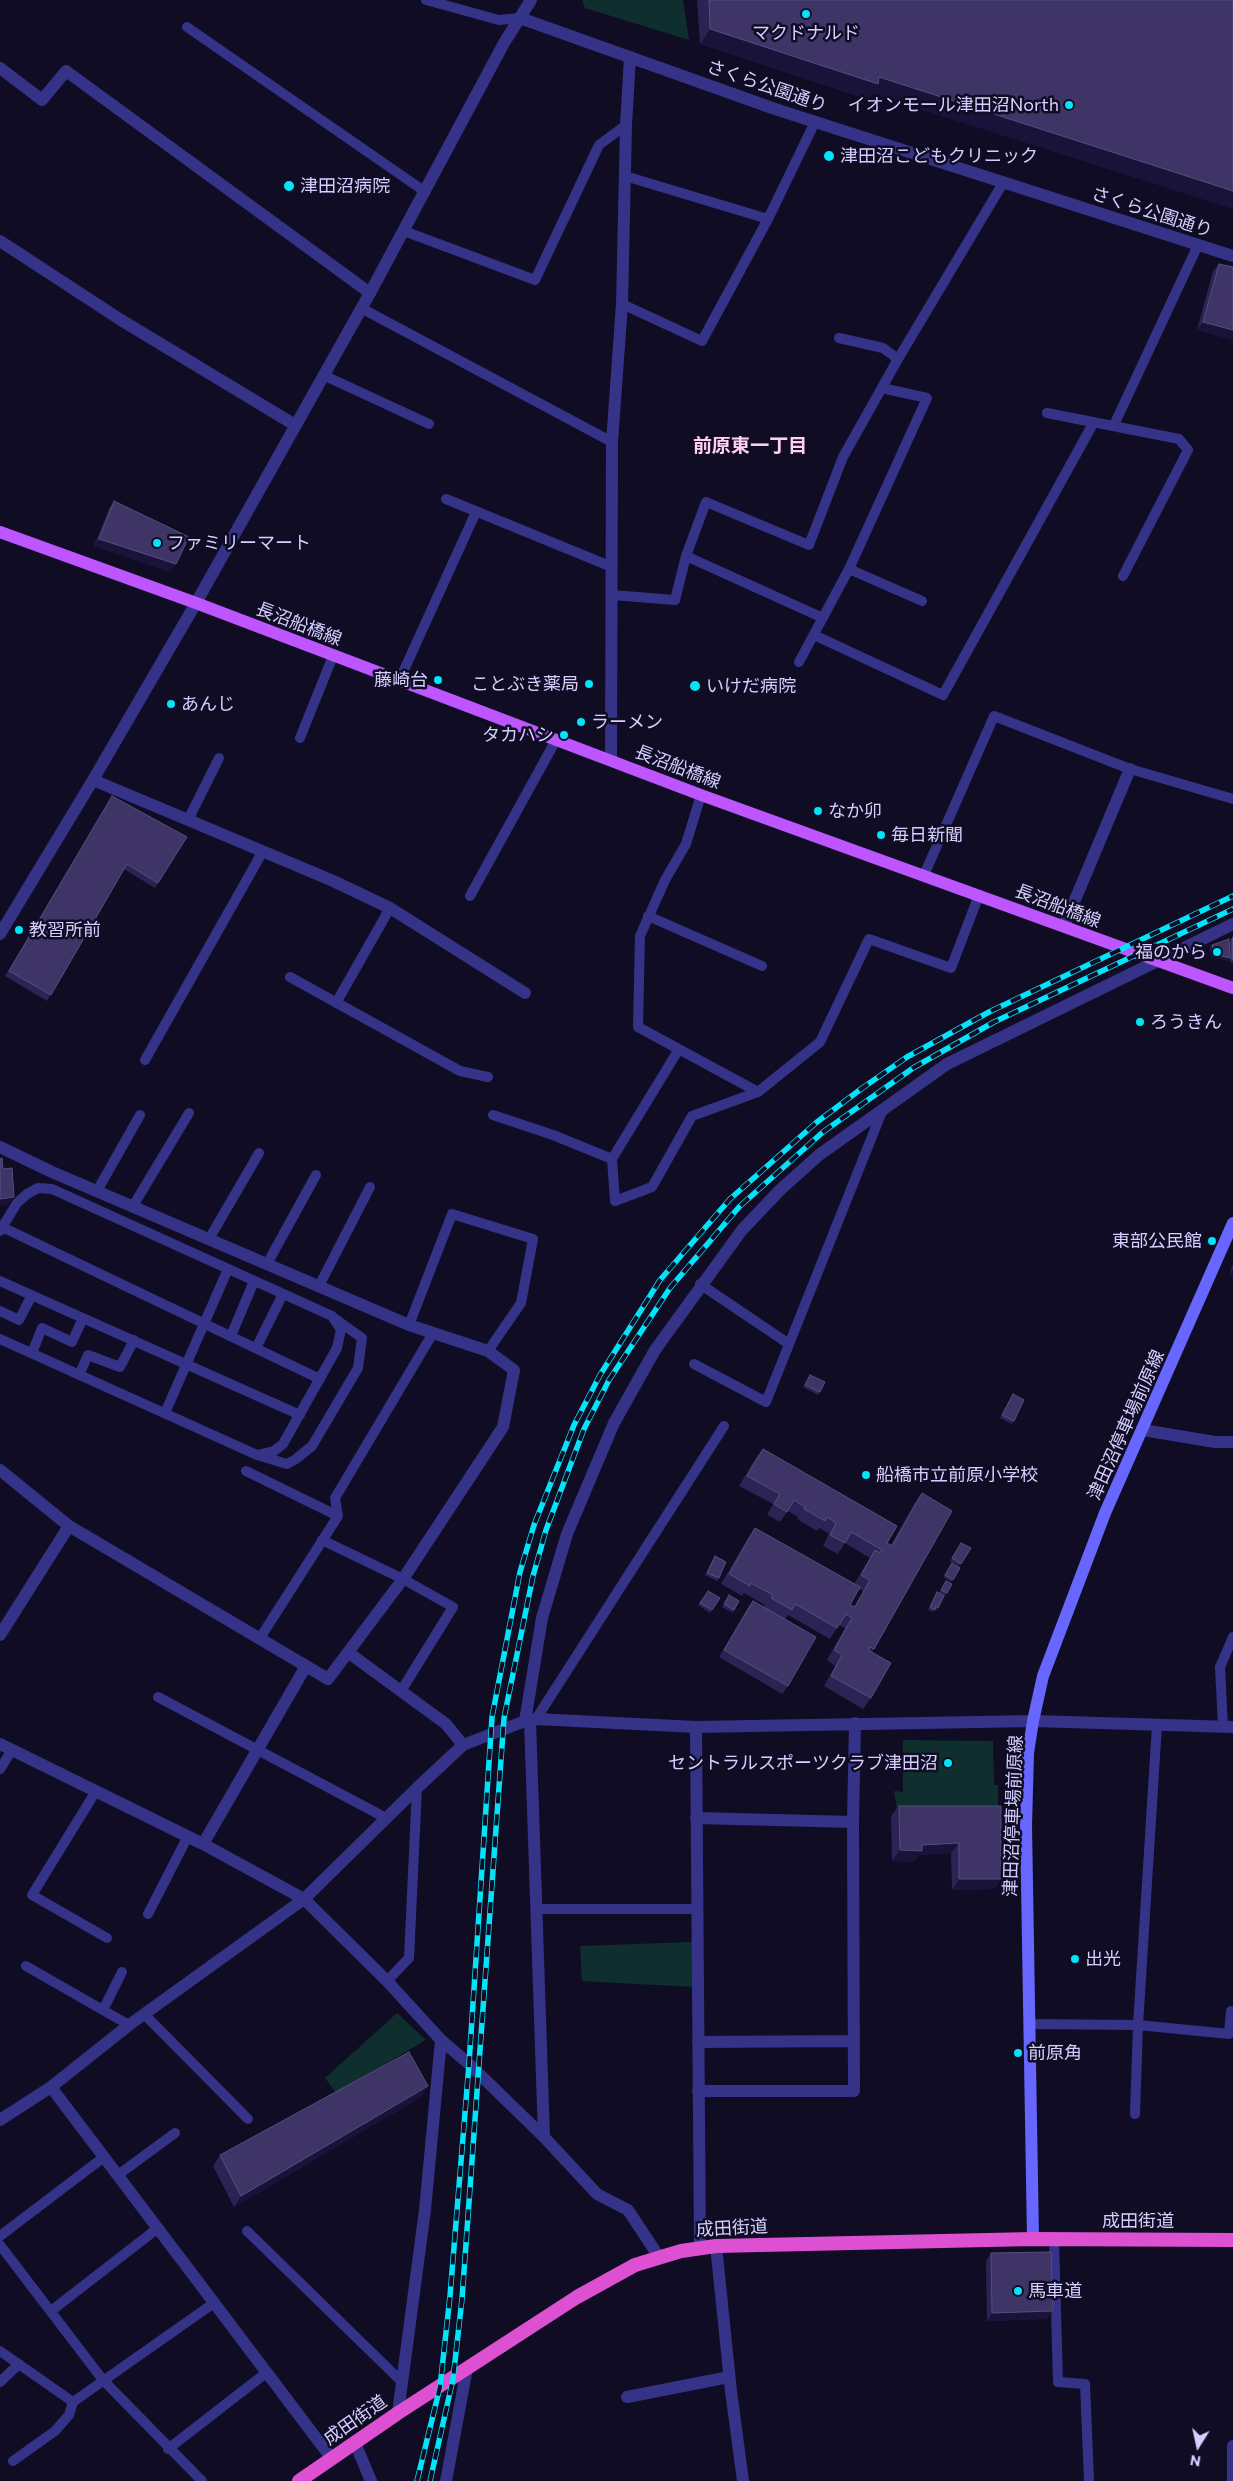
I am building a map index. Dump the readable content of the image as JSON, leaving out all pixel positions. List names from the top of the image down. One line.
{"streets":{"highway":["成田街道"],"main road":["長沼船橋線","津田沼停車場前原線"],"street":["さくら公園通り"]},"crossings":[["津田沼停車場前原線","成田街道"]],"districts":["前原東一丁目"],"places":["マクドナルド","イオンモール津田沼North","津田沼こどもクリニック","津田沼病院","ファミリーマート","藤崎台","ことぶき薬局","いけだ病院","あんじ","ラーメン","タカハシ","なか卯","毎日新聞","教習所前","福のから","ろうきん","東部公民館","船橋市立前原小学校","セントラルスポーツクラブ津田沼","出光","前原角","馬車道"],"north":"bottom"}
